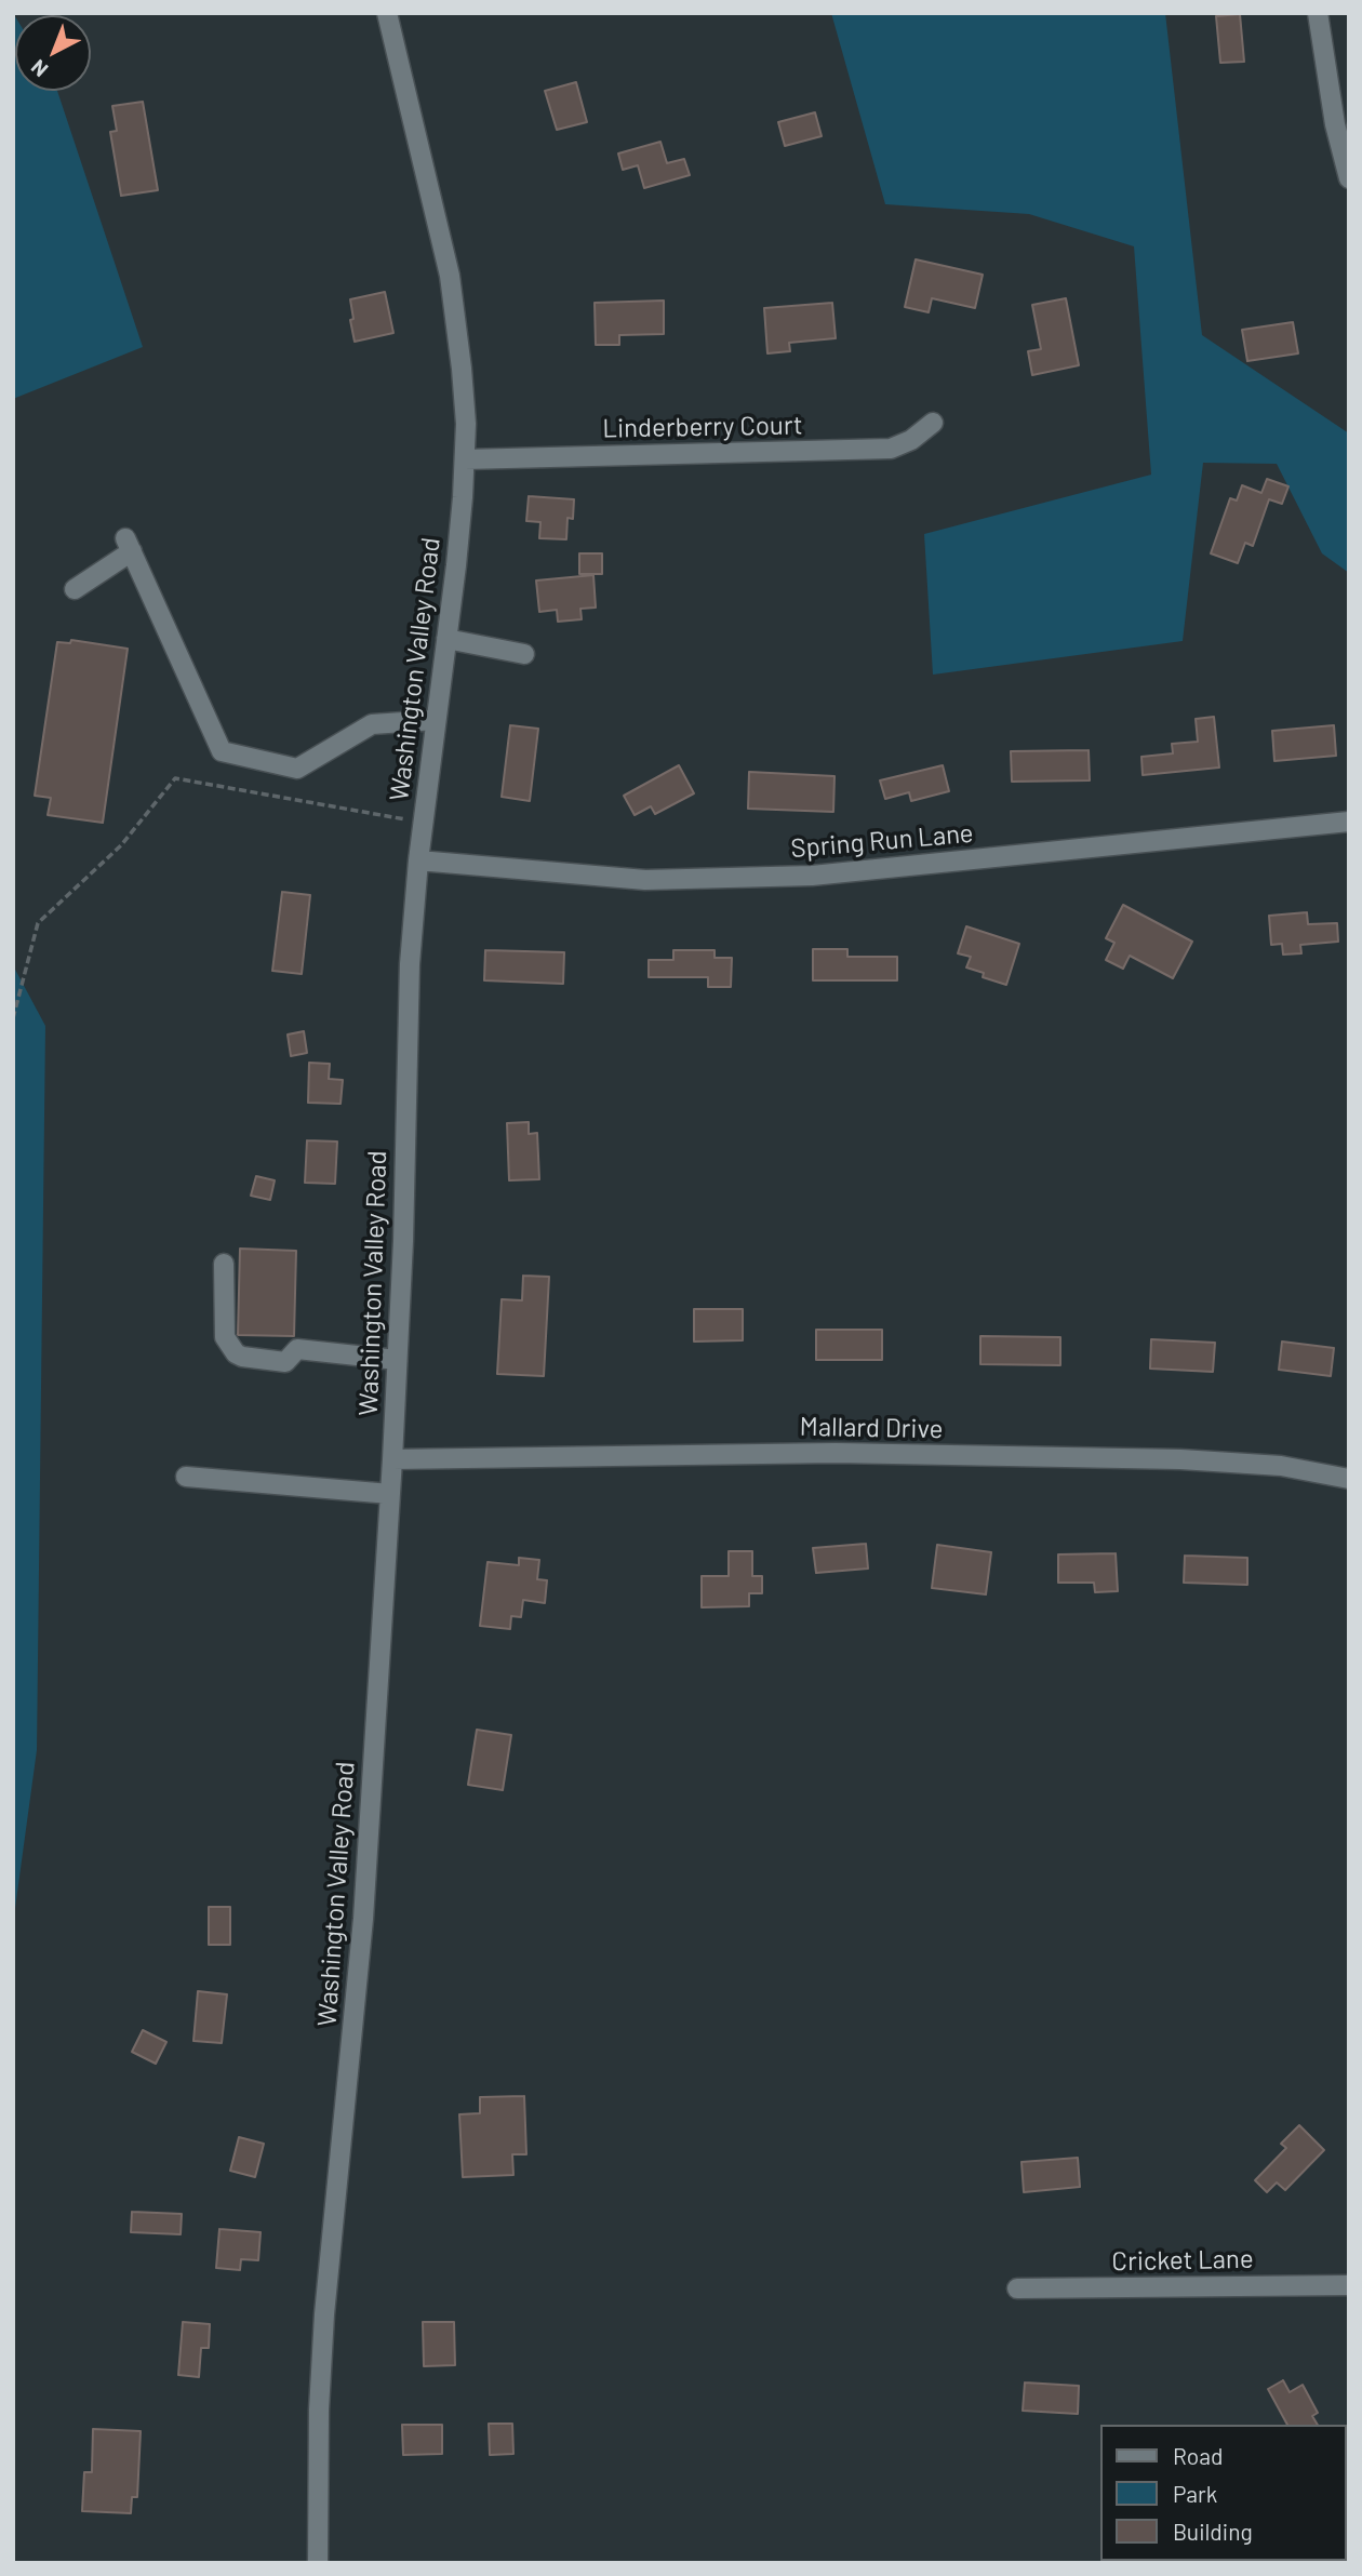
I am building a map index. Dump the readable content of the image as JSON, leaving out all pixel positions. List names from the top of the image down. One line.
{"streets":{"street":["Linderberry Court","Washington Valley Road","Spring Run Lane","Mallard Drive","Cricket Lane"]},"crossings":[["Linderberry Court","Washington Valley Road"],["Washington Valley Road","Spring Run Lane"],["Washington Valley Road","Mallard Drive"]],"legend":["Road","Park","Building"],"north":"bottom left"}
